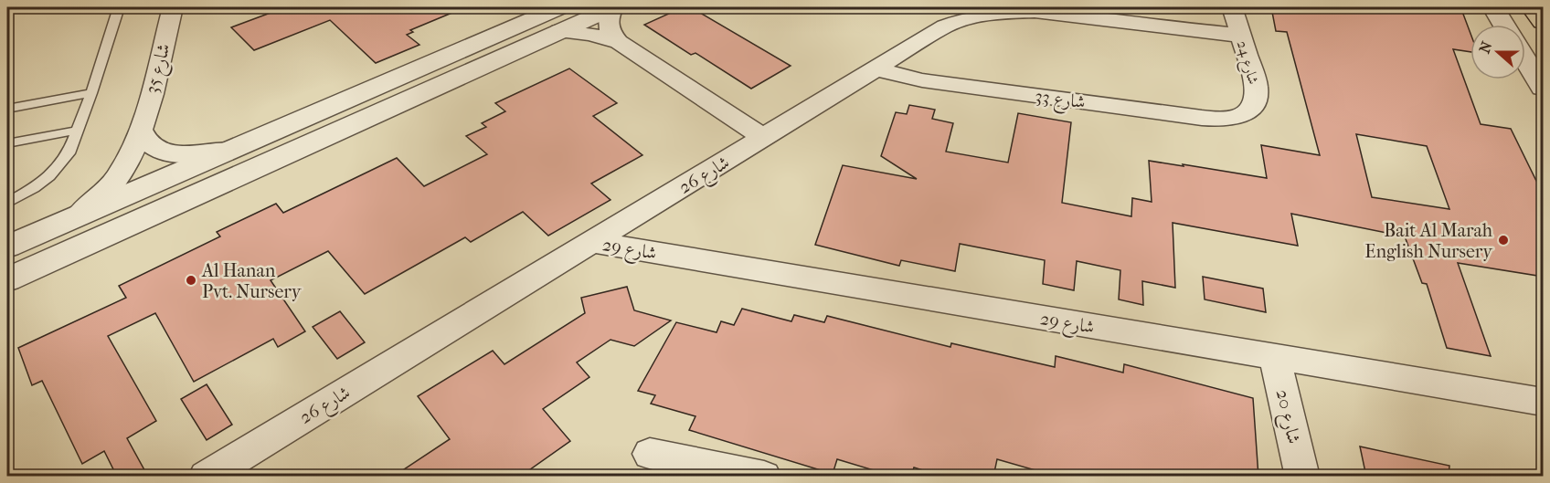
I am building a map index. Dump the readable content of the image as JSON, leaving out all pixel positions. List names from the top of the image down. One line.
{"streets":{"street":["شارع 24","شارع 35","شارع 33","شارع 26","شارع 29","شارع 20"]},"crossings":[["شارع 24","شارع 33"],["شارع 24","شارع 26"],["شارع 33","شارع 26"],["شارع 26","شارع 29"],["شارع 29","شارع 20"]],"places":["Bait Al Marah English Nursery","Al Hanan Pvt. Nursery"],"north":"left"}
